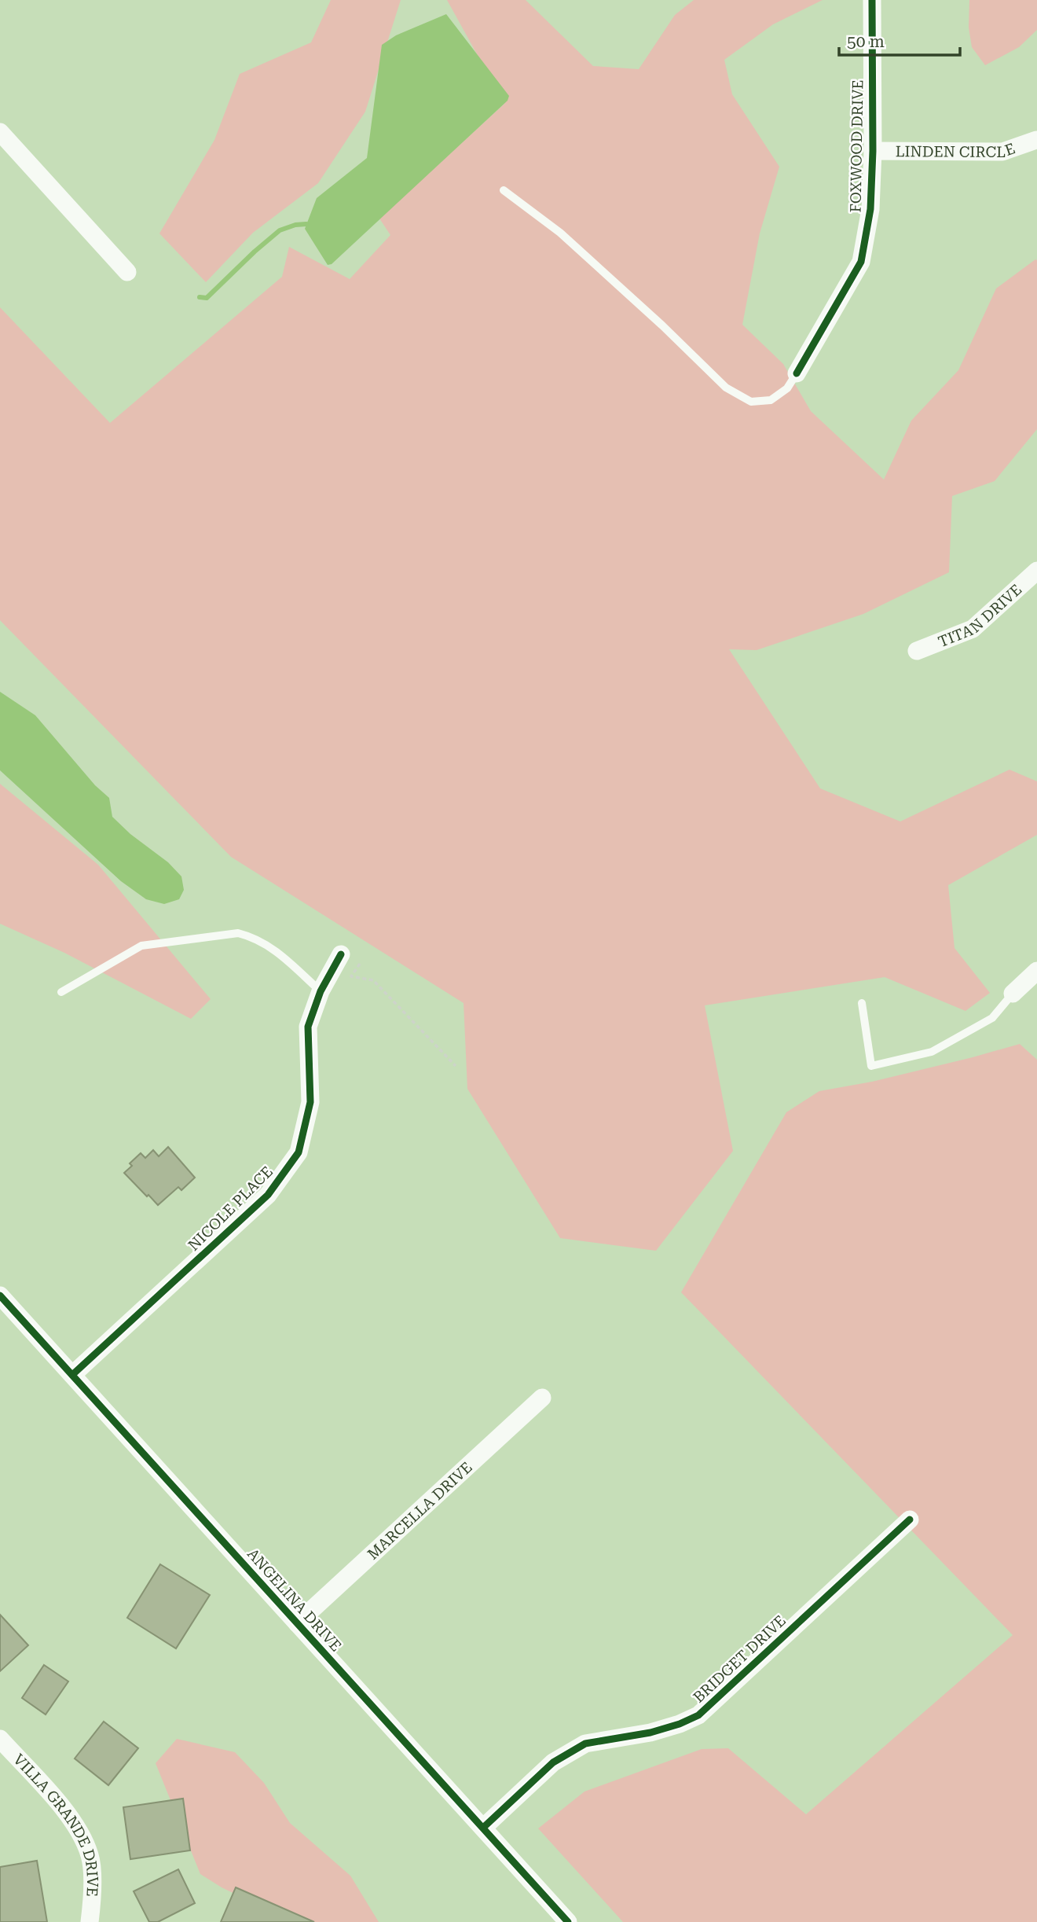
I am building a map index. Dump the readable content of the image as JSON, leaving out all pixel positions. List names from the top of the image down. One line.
{"streets":{"street":["FOXWOOD DRIVE","LINDEN CIRCLE","TITAN DRIVE","NICOLE PLACE","MARCELLA DRIVE","ANGELINA DRIVE","BRIDGET DRIVE","VILLA GRANDE DRIVE"]},"crossings":[["FOXWOOD DRIVE","LINDEN CIRCLE"],["NICOLE PLACE","ANGELINA DRIVE"],["MARCELLA DRIVE","ANGELINA DRIVE"],["ANGELINA DRIVE","BRIDGET DRIVE"]],"scale_bar":"50 m"}
